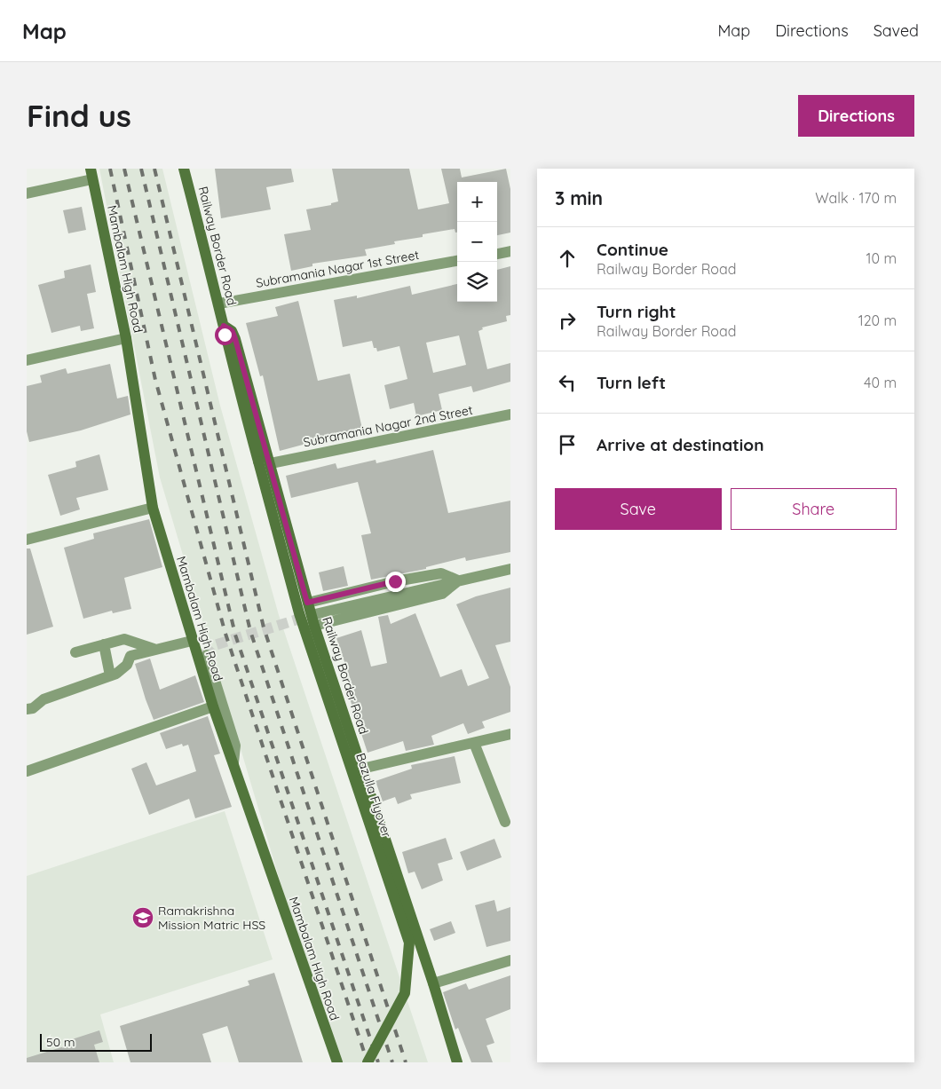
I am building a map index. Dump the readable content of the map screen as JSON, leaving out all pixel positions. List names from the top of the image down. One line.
{"streets":{"street":["Railway Border Road","Mambalam High Road","Subramania Nagar 1st Street","Subramania Nagar 2nd Street","Bazulla Flyover"]},"crossings":[["Railway Border Road","Subramania Nagar 1st Street"],["Railway Border Road","Subramania Nagar 2nd Street"],["Railway Border Road","Bazulla Flyover"]],"places":{"school or university":["Ramakrishna Mission Matric HSS"]},"scale_bar":"50 m","page":{"header":"Map","nav":["Map","Directions","Saved"],"buttons":["Directions",["Save","Share"]],"title":"Find us","heading":["3 min","Walk · 170 m"],"map_buttons":["+","−"],"list":[["Continue","Railway Border Road","10 m"],["Turn right","Railway Border Road","120 m"],["Turn left","40 m"],"Arrive at destination"],"scale":"50 m"}}
